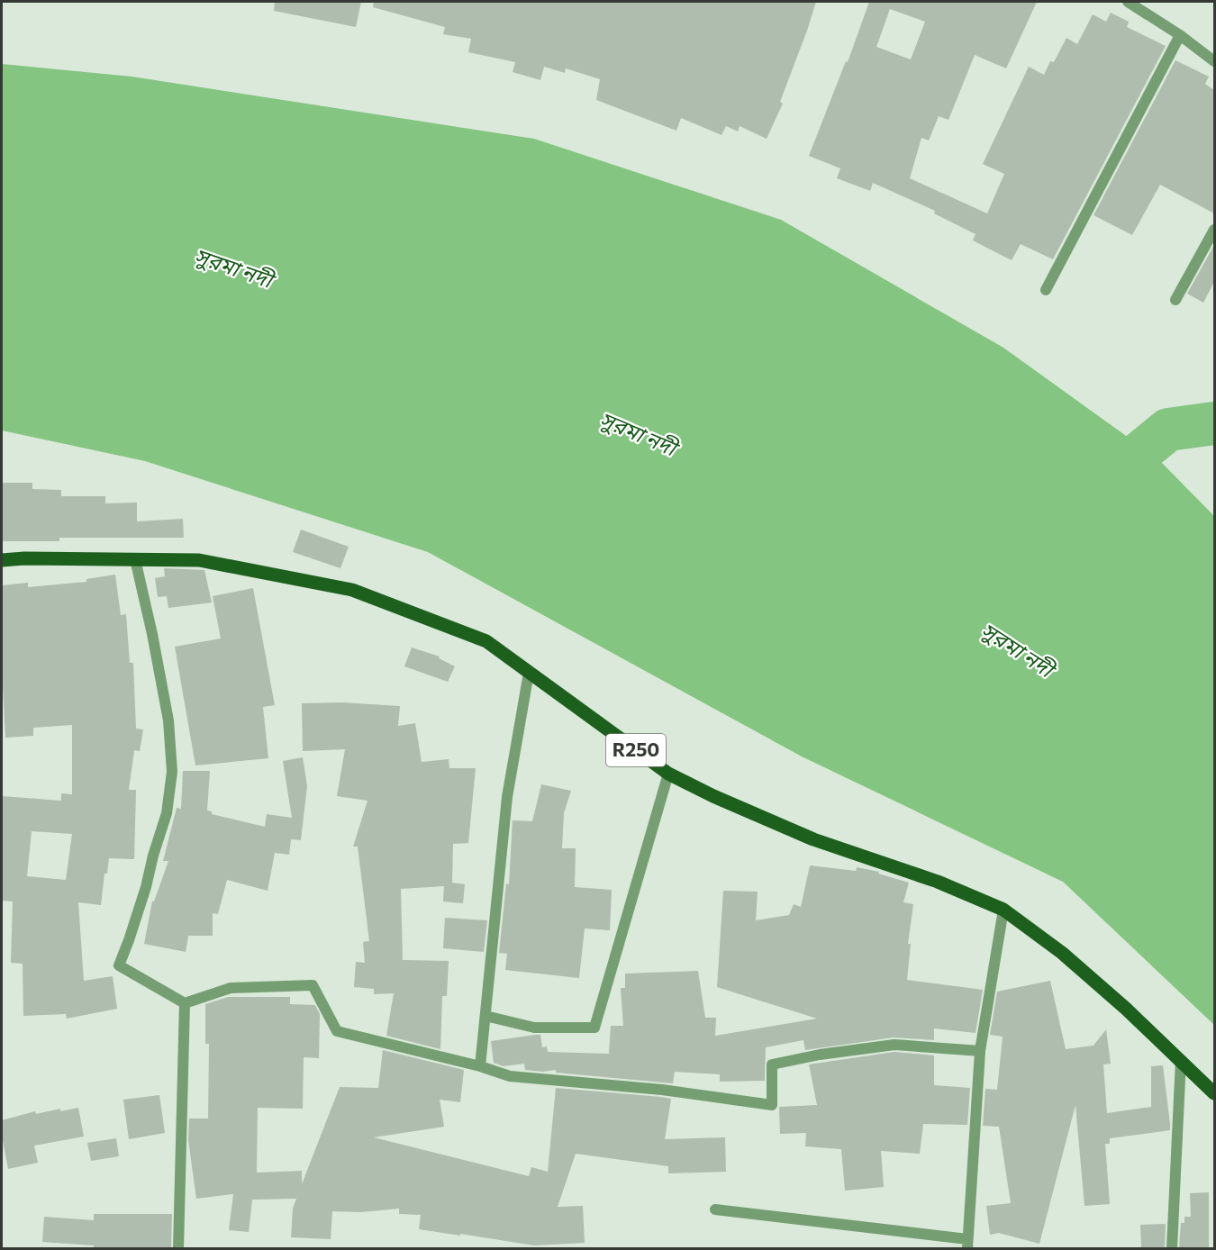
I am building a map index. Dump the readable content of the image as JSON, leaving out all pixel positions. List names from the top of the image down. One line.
{"streets":{"main road":["R250"]},"water":["সুরমা নদী"]}
